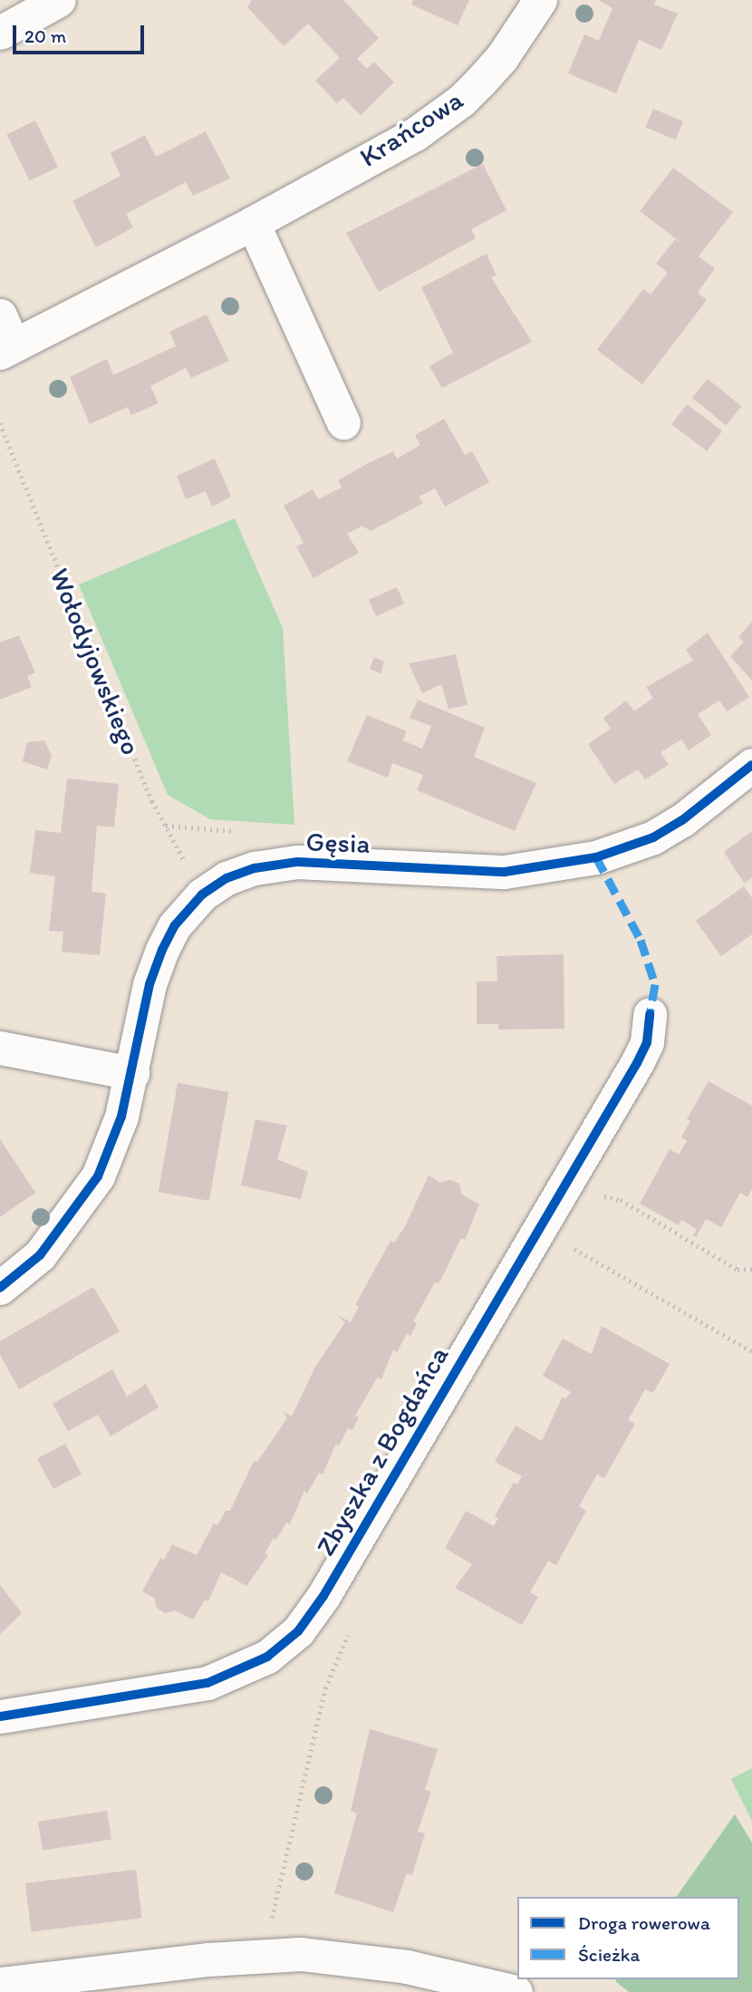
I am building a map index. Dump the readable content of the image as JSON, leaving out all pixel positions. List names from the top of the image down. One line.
{"streets":{"street":["Krańcowa","Gęsia","Zbyszka z Bogdańca"],"path":["Wołodyjowskiego"]},"crossings":[["Wołodyjowskiego","Gęsia"]],"legend":["Droga rowerowa","Ścieżka"],"scale_bar":"20 m"}
